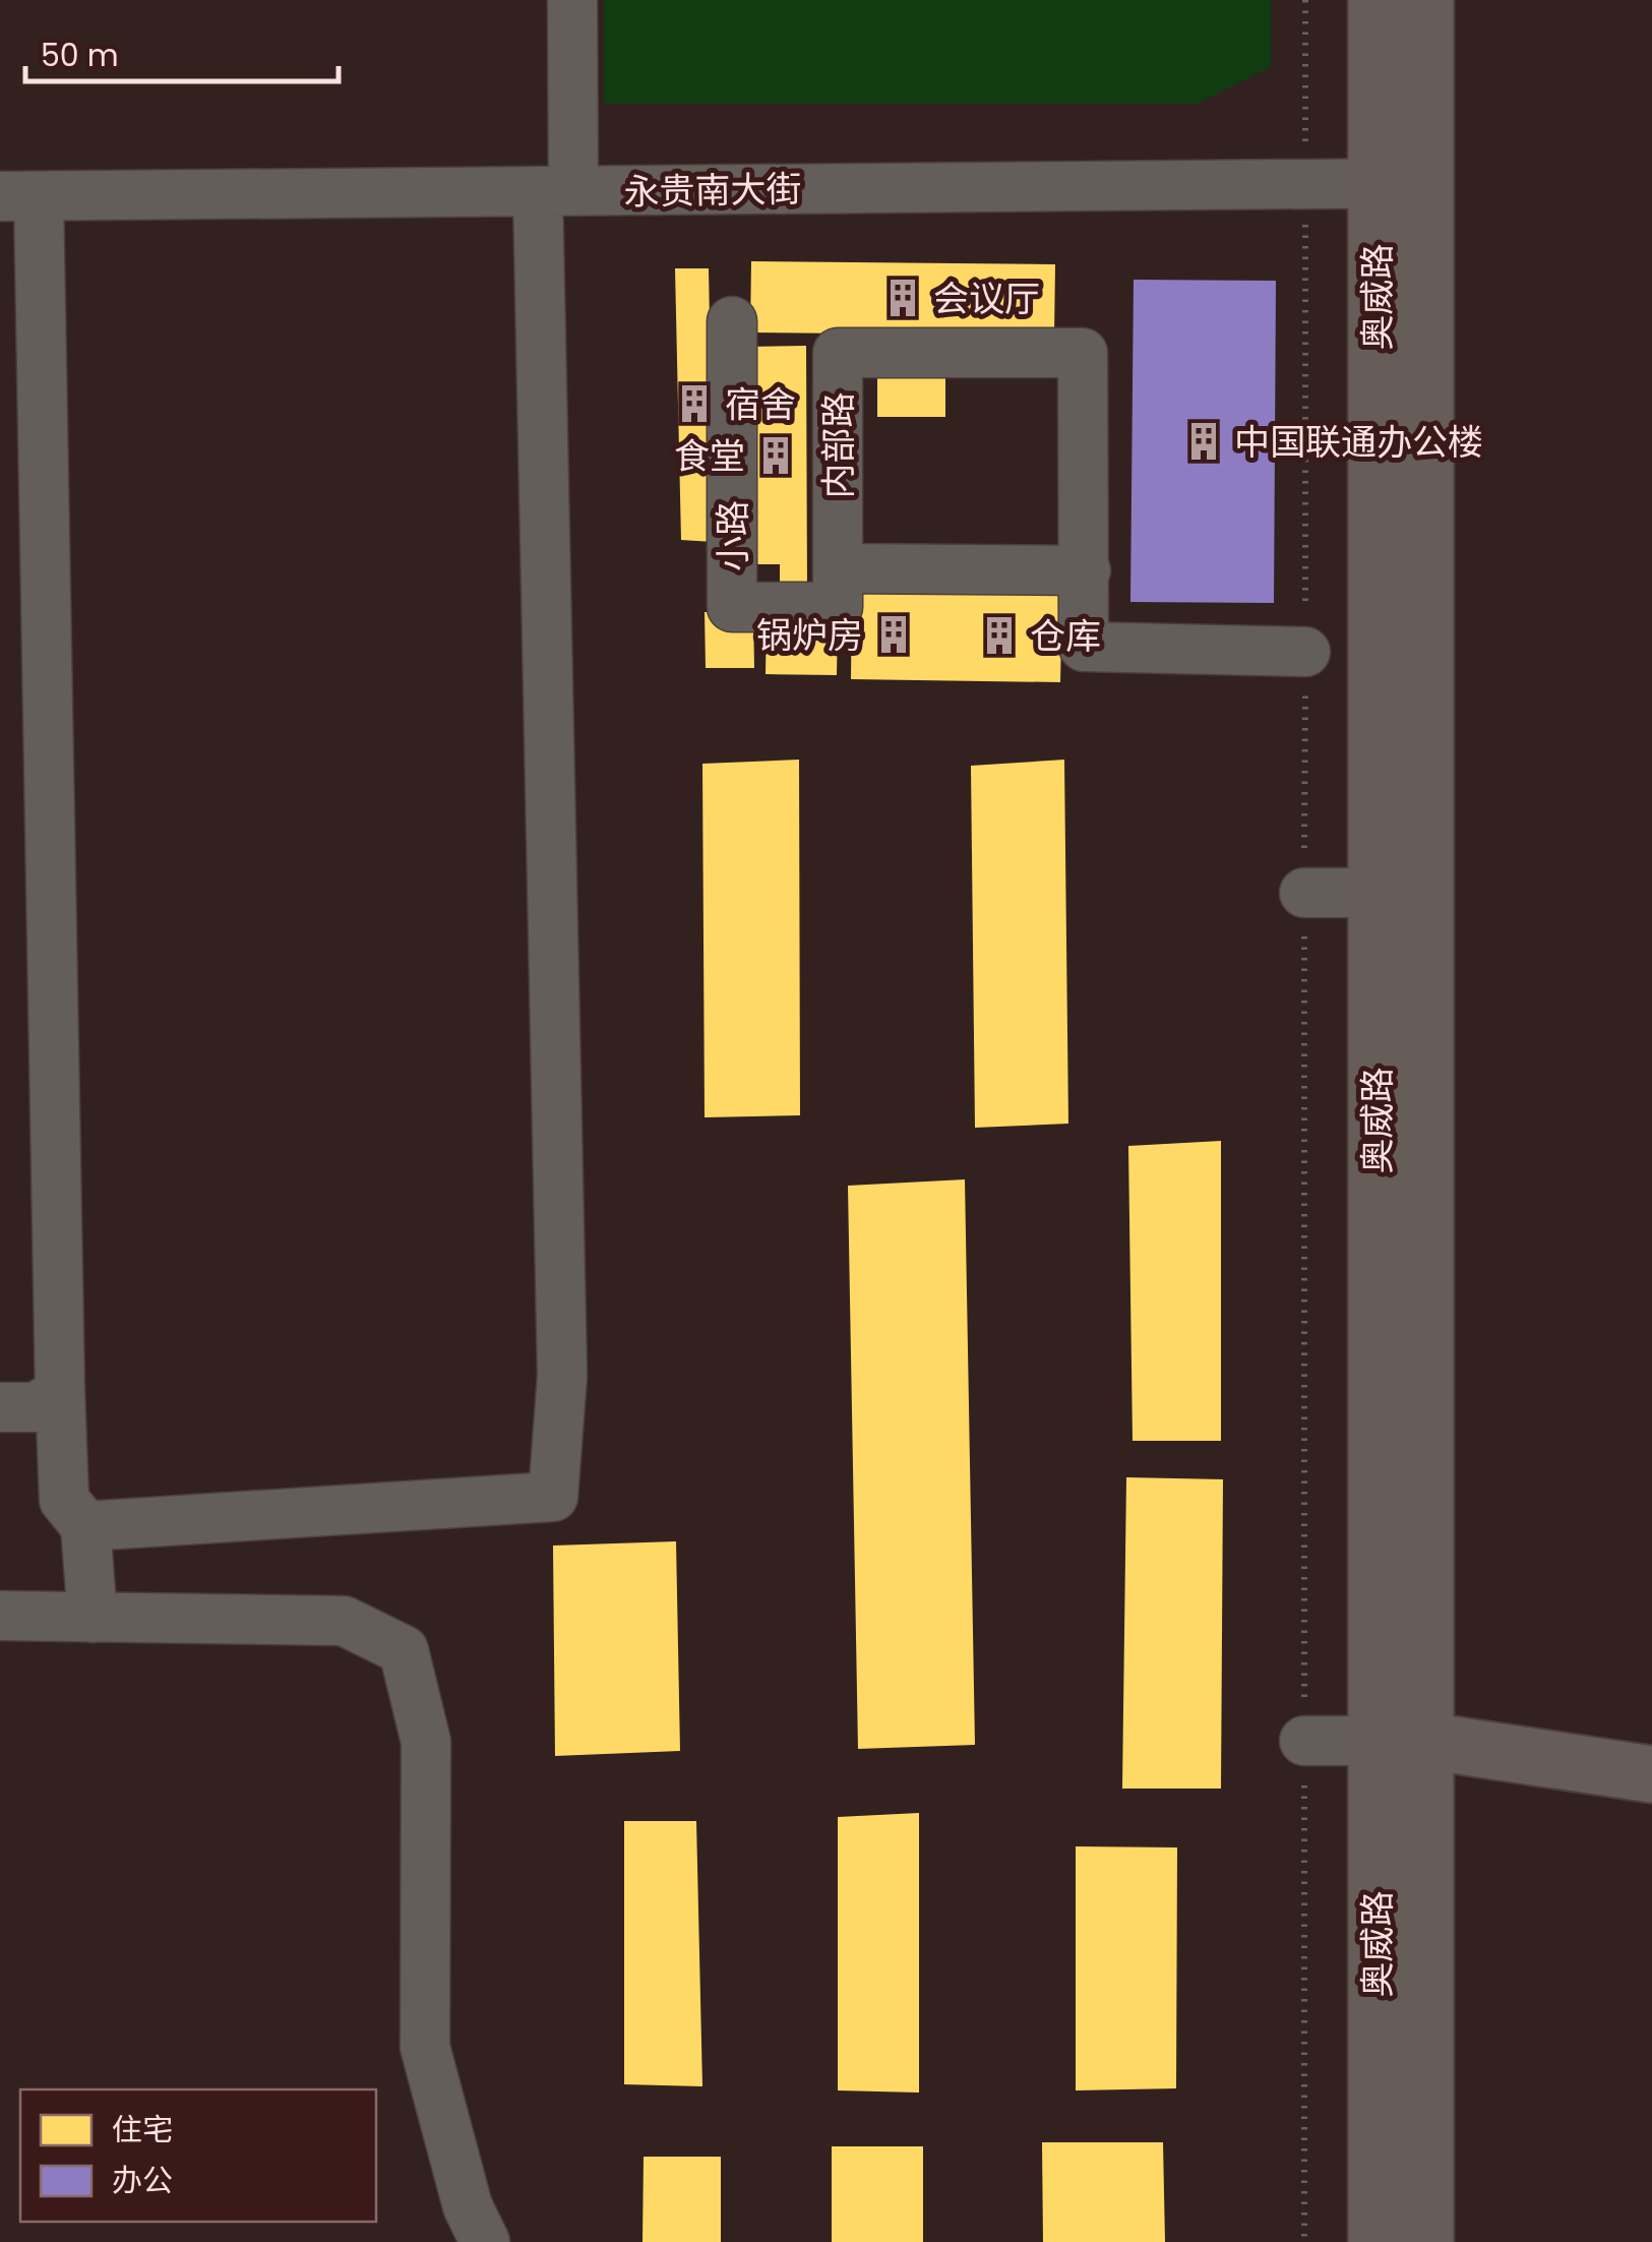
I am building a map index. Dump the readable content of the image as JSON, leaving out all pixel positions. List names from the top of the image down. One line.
{"streets":{"main road":["奥威路"],"street":["永贵南大街","内部路","小路"]},"crossings":[["永贵南大街","奥威路"],["内部路","小路"]],"places":{"building":["会议厅","宿舍","中国联通办公楼","食堂","锅炉房","仓库"]},"legend":["住宅","办公"],"scale_bar":"50 m"}
